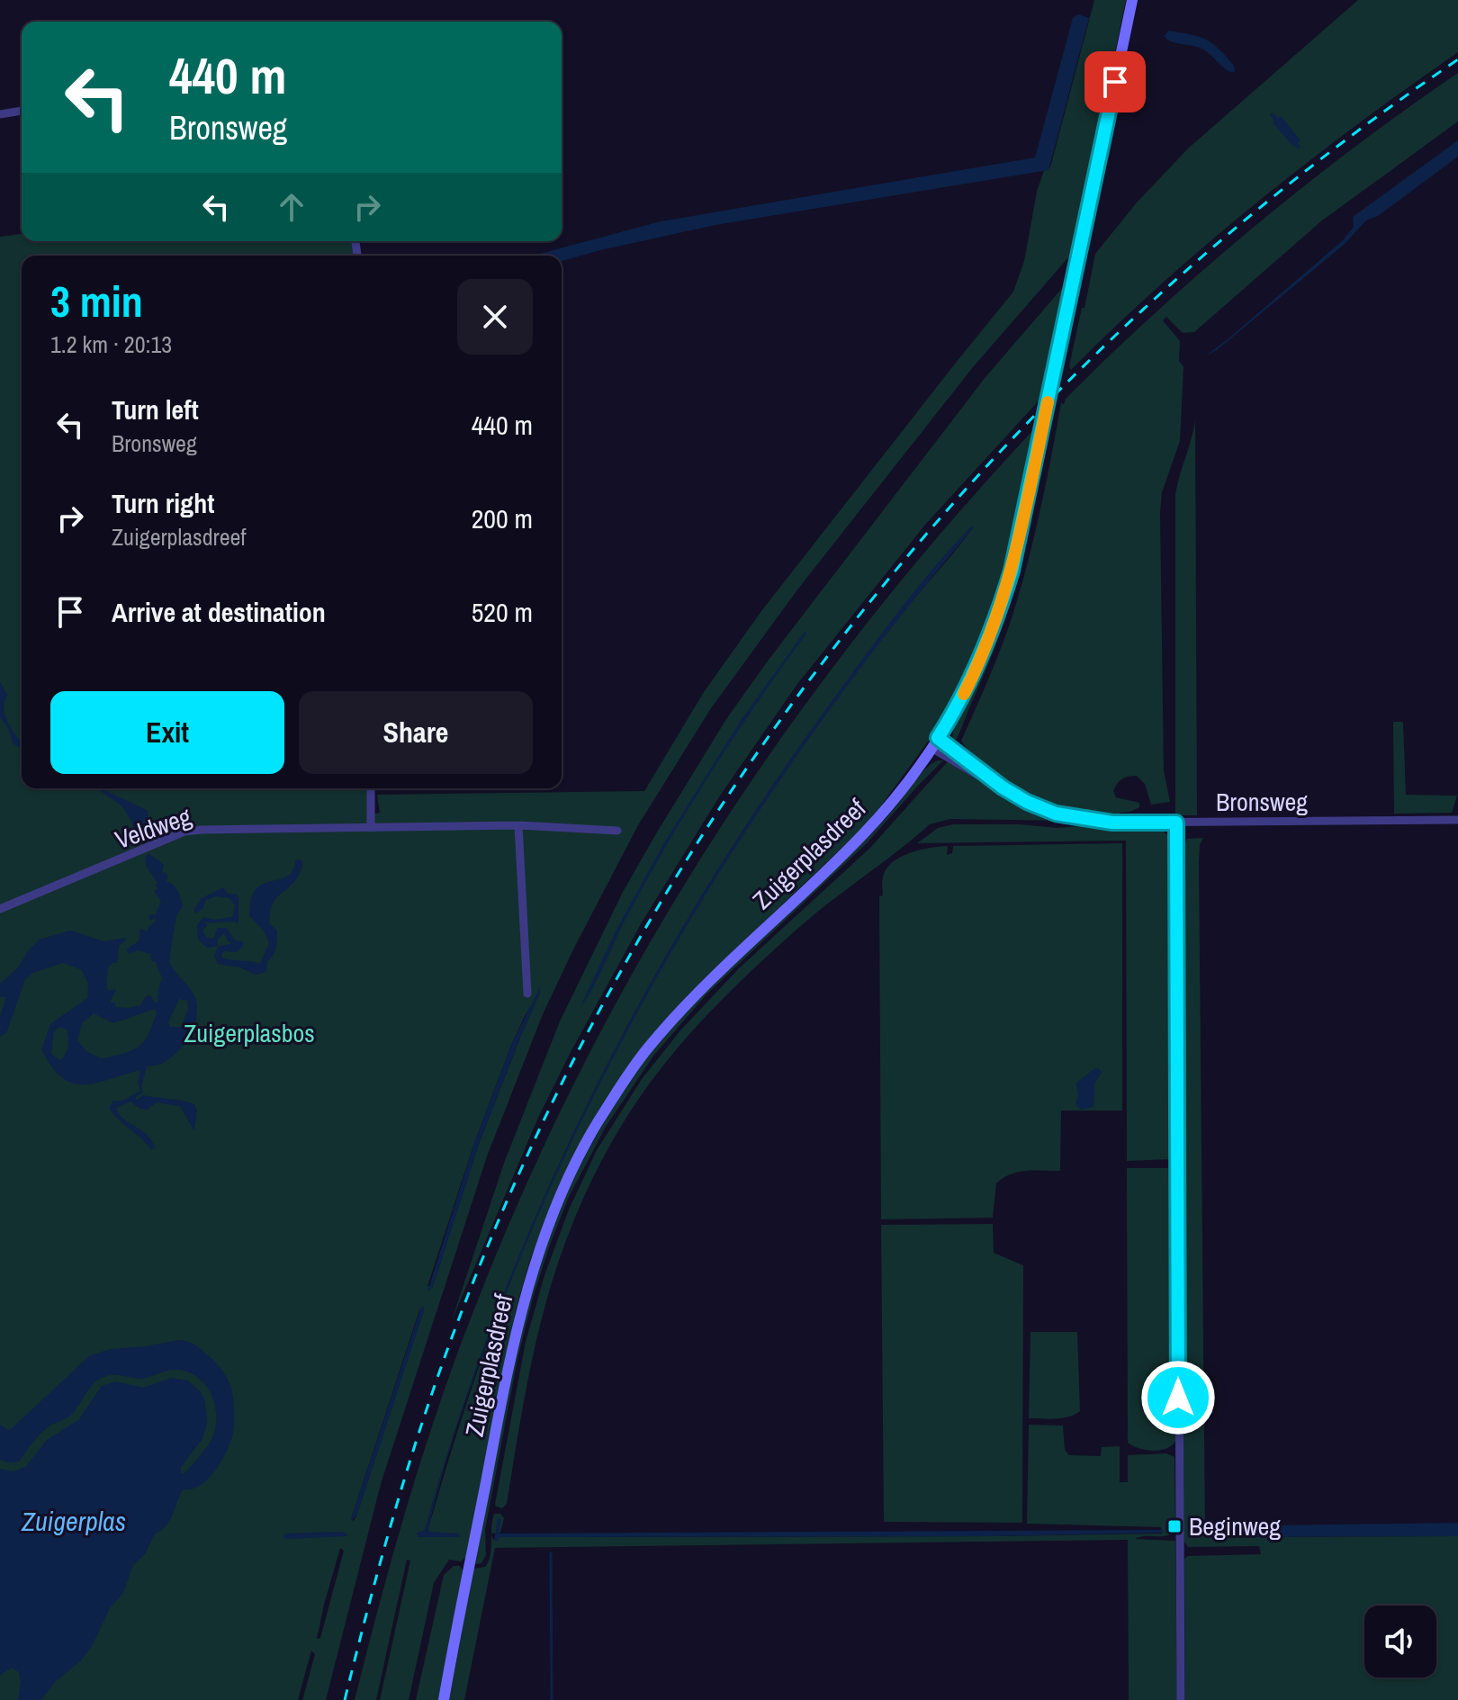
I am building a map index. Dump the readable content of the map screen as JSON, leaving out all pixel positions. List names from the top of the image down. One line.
{"streets":{"main road":["Zuigerplasdreef"],"street":["Bronsweg","Veldweg"]},"crossings":[["Bronsweg","Zuigerplasdreef"]],"water":["Zuigerplas"],"parks":["Zuigerplasbos"],"places":{"transit":["Beginweg"]},"page":{"turn":["440 m","Bronsweg"],"heading":["3 min","1.2 km · 20:13"],"list":[{"name":"Turn left","note":"Bronsweg","value":"440 m"},{"name":"Turn right","note":"Zuigerplasdreef","value":"200 m"},{"name":"Arrive at destination","value":"520 m"}],"buttons":["Exit","Share"]}}
